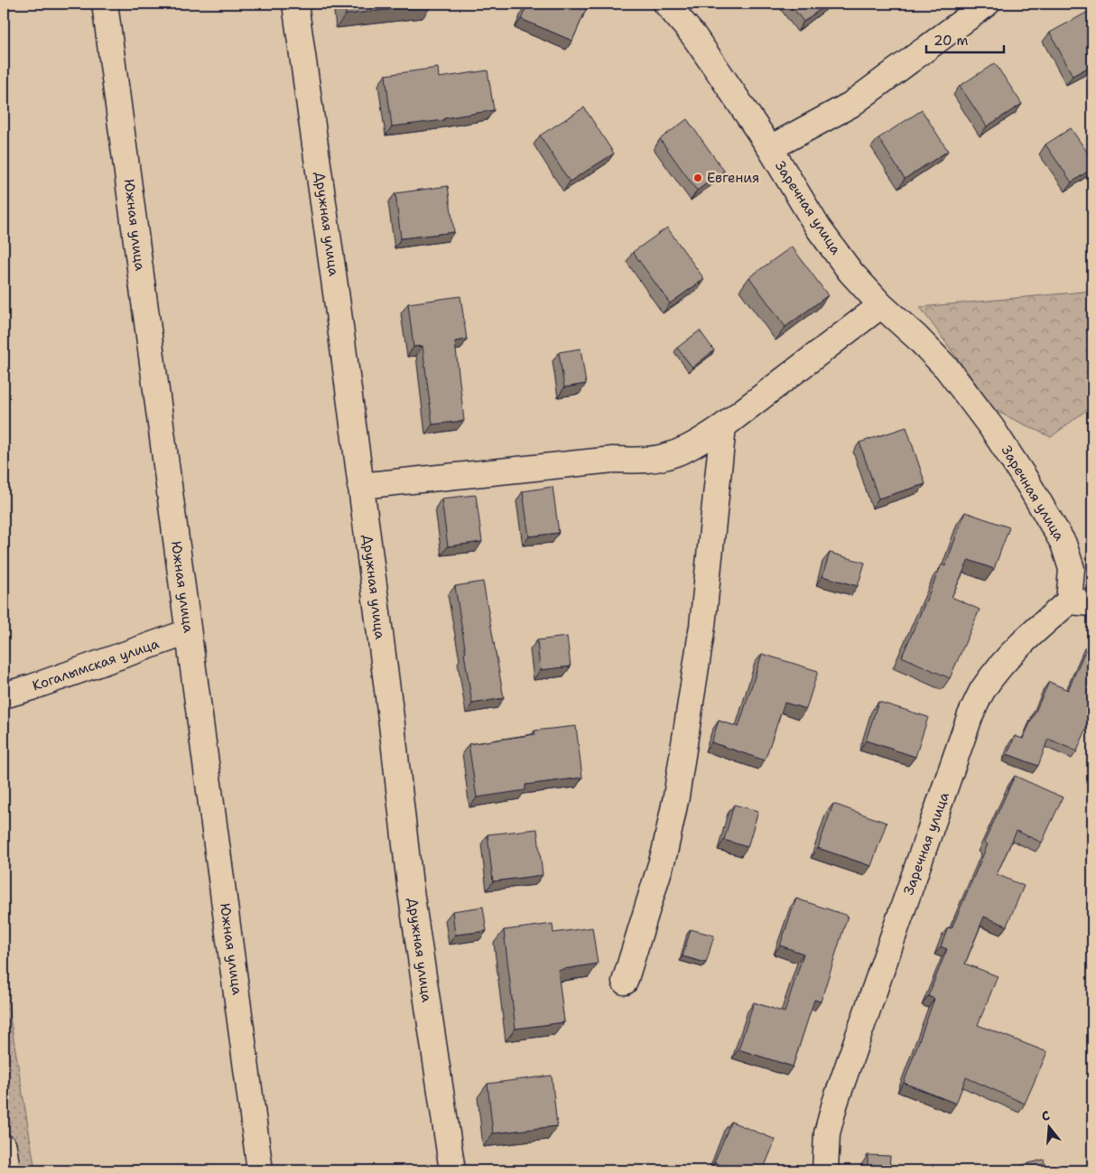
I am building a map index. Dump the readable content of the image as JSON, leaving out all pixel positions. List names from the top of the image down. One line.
{"streets":{"street":["Заречная улица","Дружная улица","Южная улица","Когалымская улица"]},"crossings":[["Южная улица","Когалымская улица"]],"places":["Евгения"],"scale_bar":"20 m","north":"top"}
